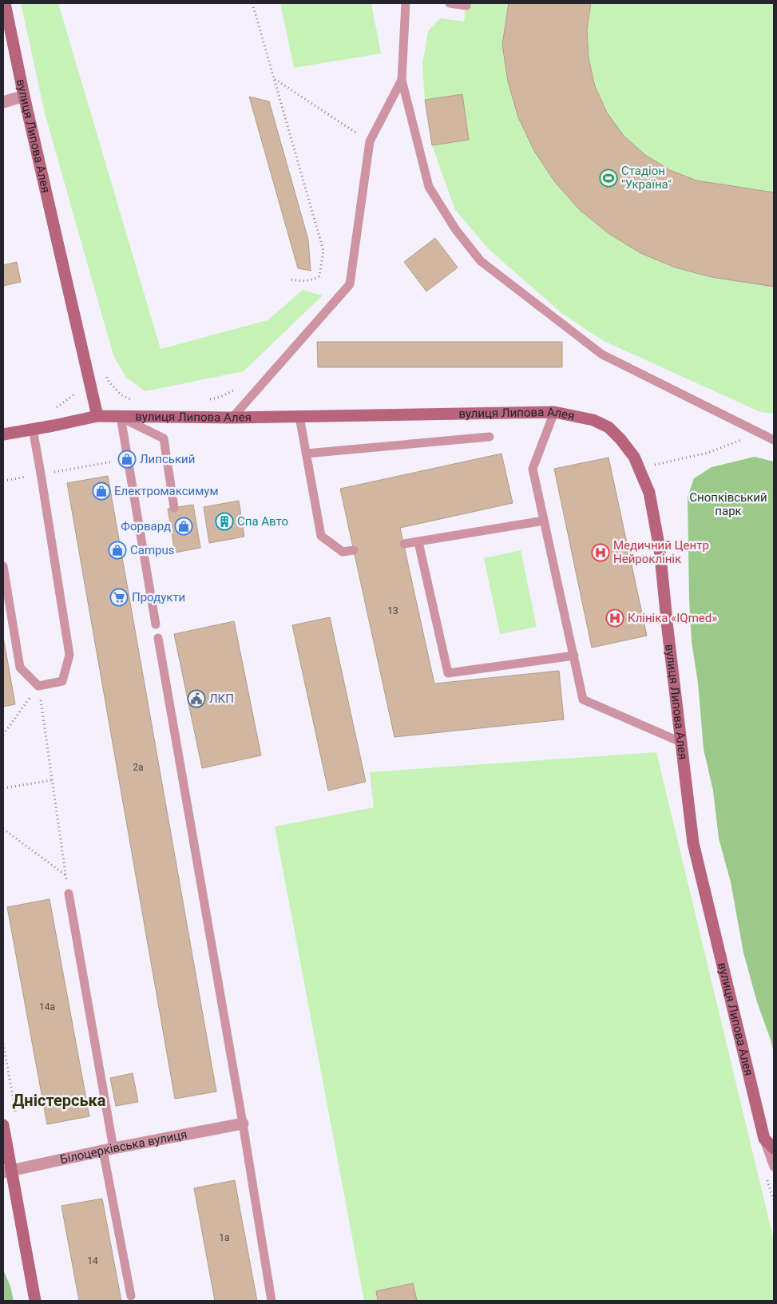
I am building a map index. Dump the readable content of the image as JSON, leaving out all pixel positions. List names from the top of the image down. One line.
{"streets":{"street":["вулиця Липова Алея","Білоцерківська вулиця"]},"districts":["Дністерська"],"parks":["Снопківський парк"],"places":{"sports":["Стадіон \"Україна\""],"shop":["Липський","Електромаксимум","Форвард","Campus"],"building":["Спа Авто"],"hospital":["Медичний Центр Нейроклінік","Клініка «IQmed»"],"supermarket":["Продукти"],"public building":["ЛКП"]},"house_numbers":["13","2а","14а","1а","14"]}
